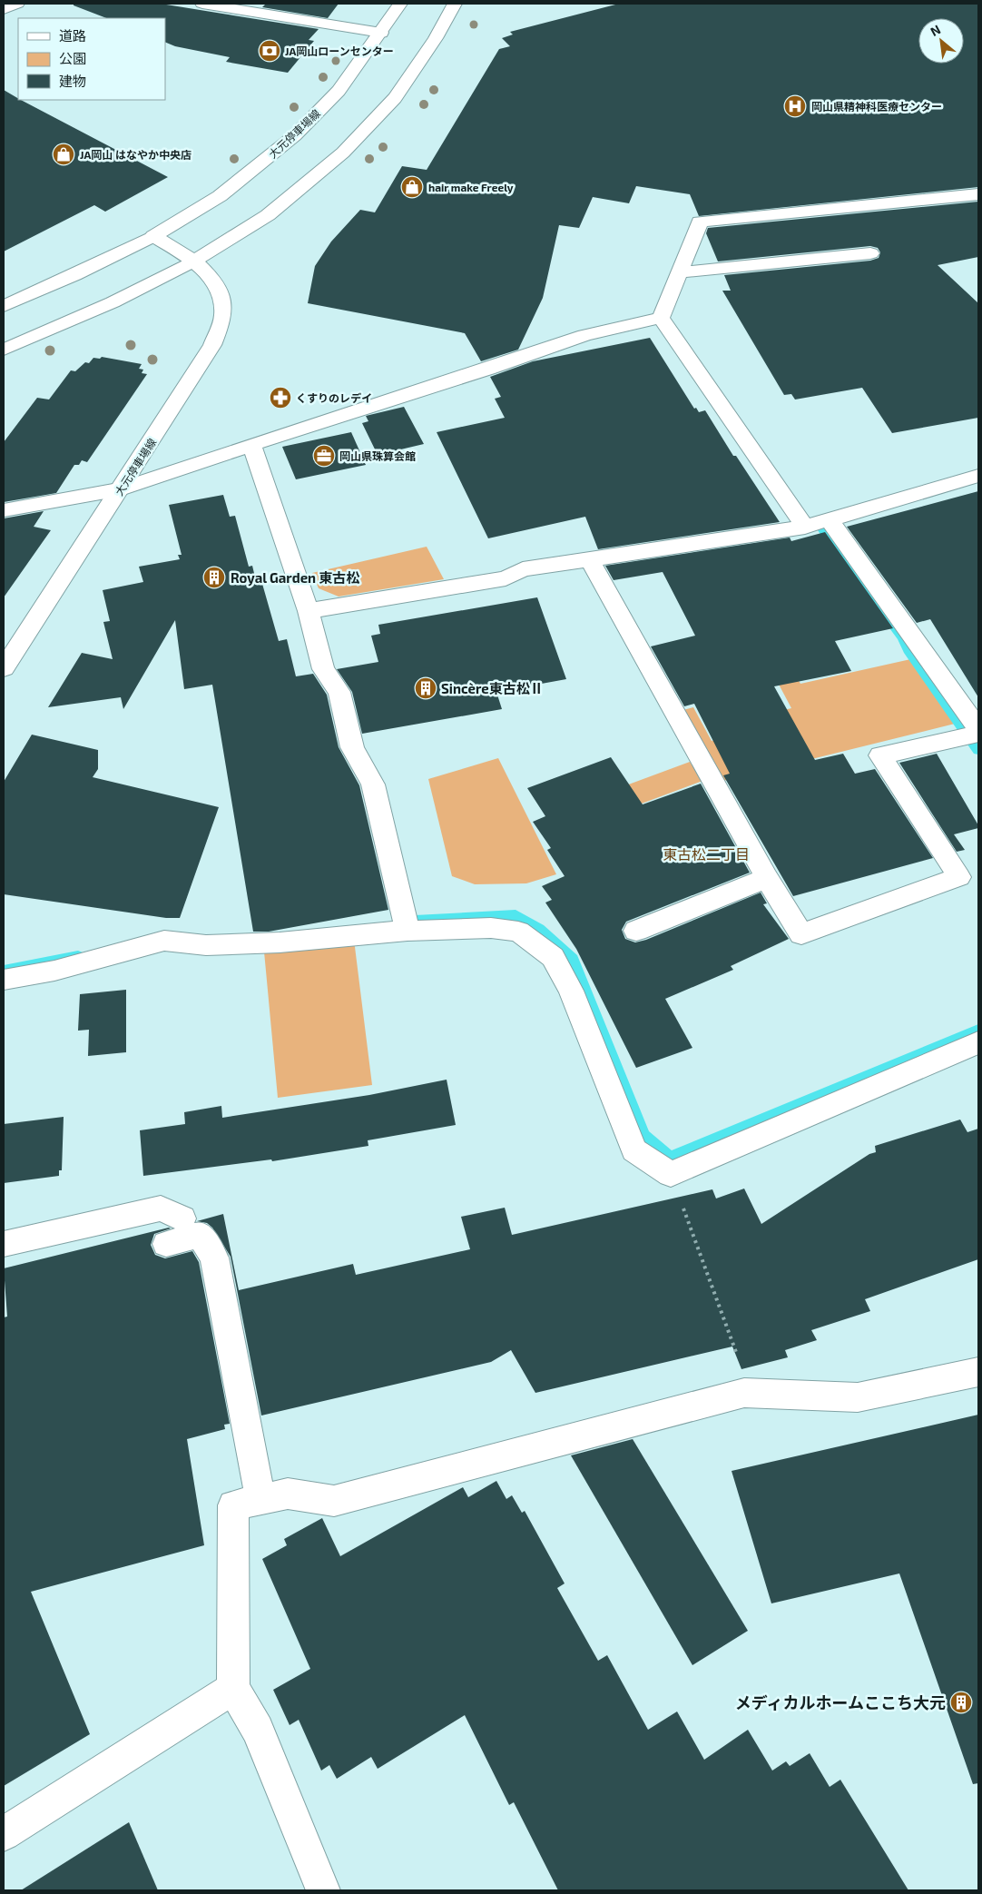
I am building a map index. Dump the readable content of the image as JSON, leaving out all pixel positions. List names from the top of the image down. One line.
{"streets":{"street":["大元停車場線"]},"districts":["東古松二丁目"],"places":{"bank":["JA岡山ローンセンター"],"hospital":["岡山県精神科医療センター"],"shop":["JA岡山 はなやか中央店","hair make Freely"],"pharmacy":["くすりのレデイ"],"office":["岡山県珠算会館"],"building":["Royal Garden 東古松","Sincère東古松Ⅱ","メディカルホームここち大元"]},"legend":["道路","公園","建物"],"north":"top left"}
